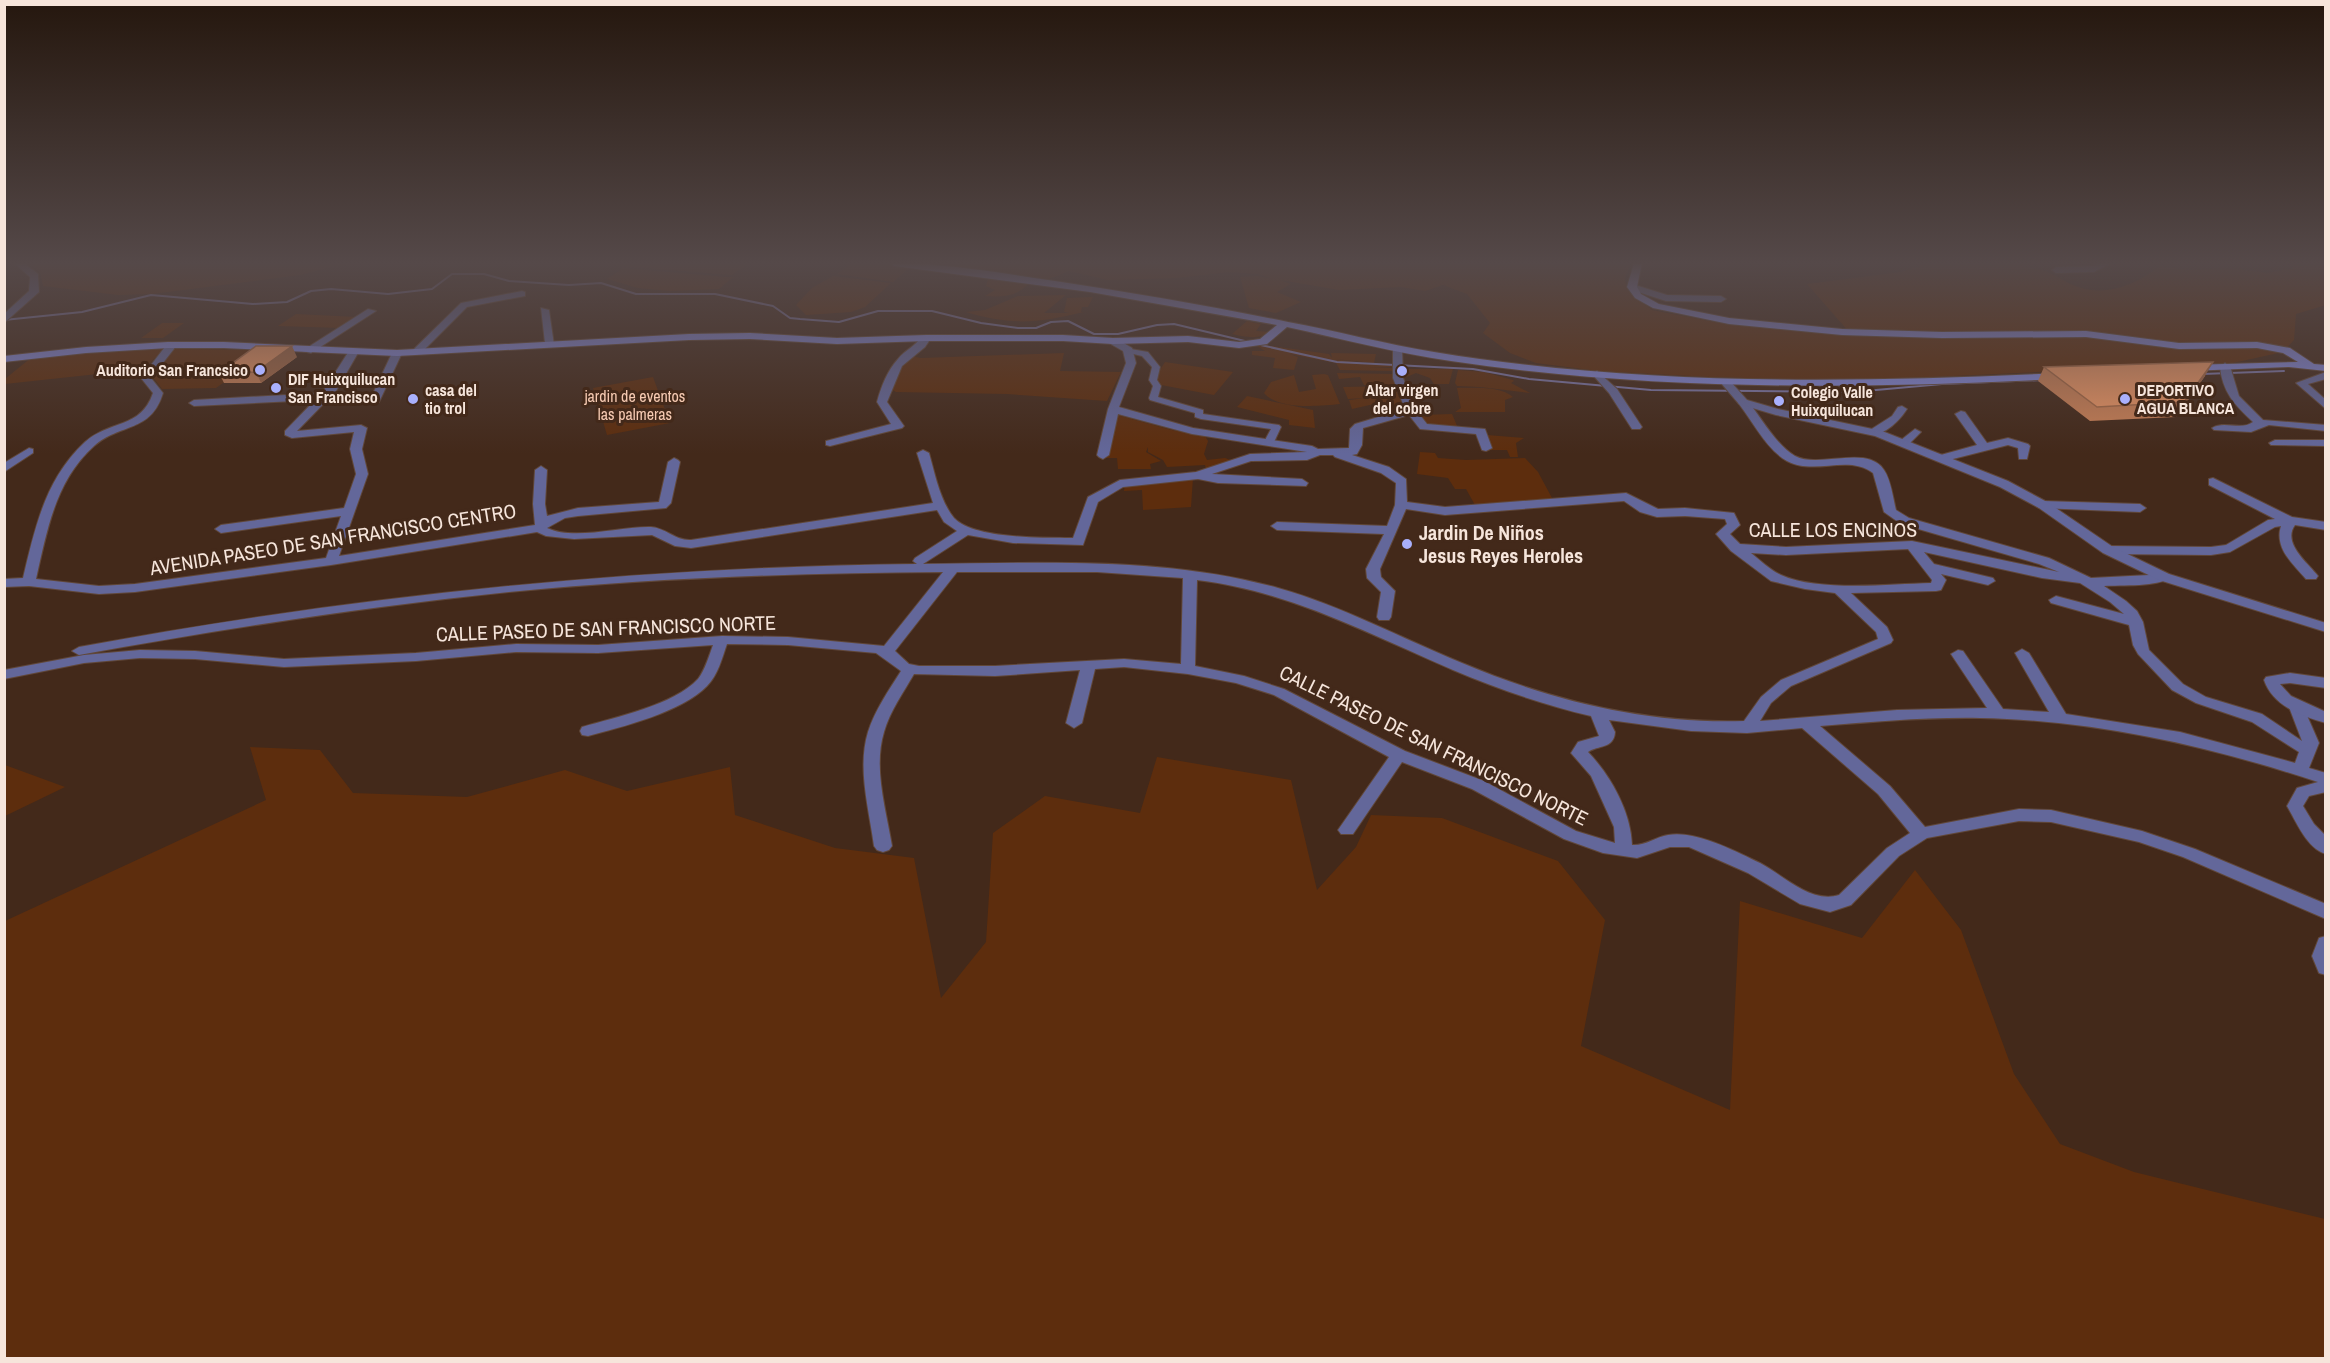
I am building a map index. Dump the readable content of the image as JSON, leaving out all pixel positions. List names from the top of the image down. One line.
{"streets":{"street":["CALLE LOS ENCINOS","AVENIDA PASEO DE SAN FRANCISCO CENTRO","CALLE PASEO DE SAN FRANCISCO NORTE"]},"parks":["jardin de eventos las palmeras"],"places":["Auditorio San Francsico","Altar virgen del cobre","DIF Huixquilucan San Francisco","casa del tio trol","DEPORTIVO AGUA BLANCA","Colegio Valle Huixquilucan","Jardin De Niños Jesus Reyes Heroles"]}
